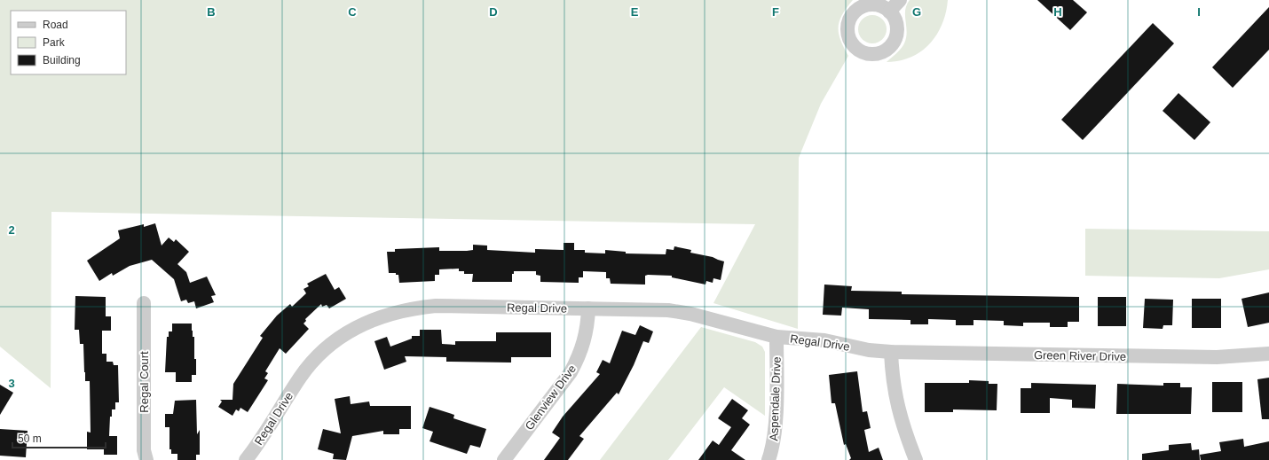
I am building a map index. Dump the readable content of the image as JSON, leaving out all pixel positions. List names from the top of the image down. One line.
{"streets":{"street":["Regal Drive","Green River Drive","Regal Court","Glenview Drive","Aspendale Drive"]},"crossings":[["Regal Drive","Green River Drive"],["Regal Drive","Glenview Drive"],["Regal Drive","Aspendale Drive"]],"legend":["Road","Park","Building"],"scale_bar":"50 m","grid":{"columns":["B","C","D","E","F","G","H","I"],"rows":["2","3"]}}
